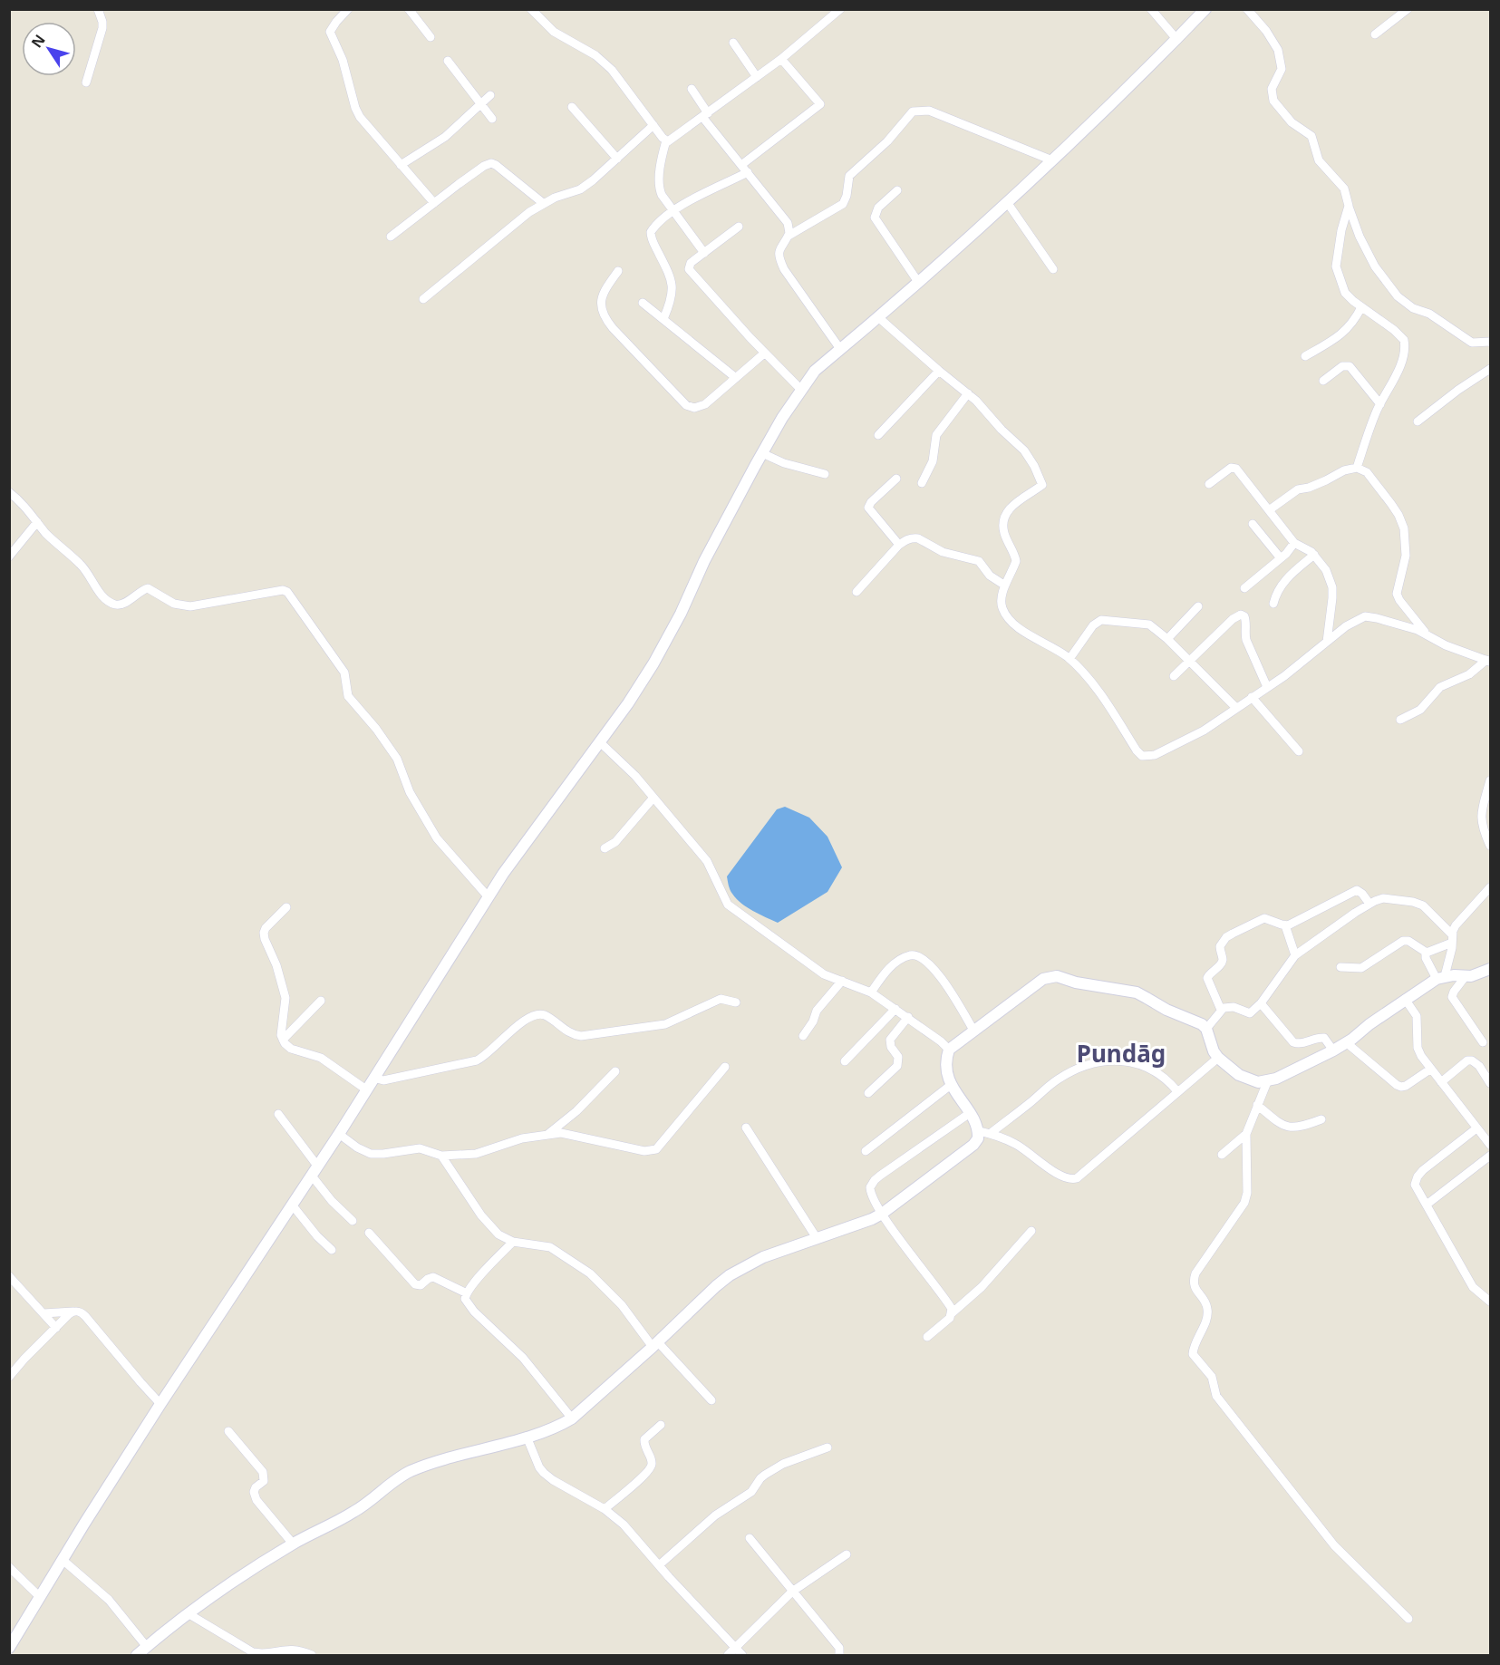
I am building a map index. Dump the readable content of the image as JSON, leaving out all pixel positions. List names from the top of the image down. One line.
{"districts":["Pundāg"],"north":"top left"}
